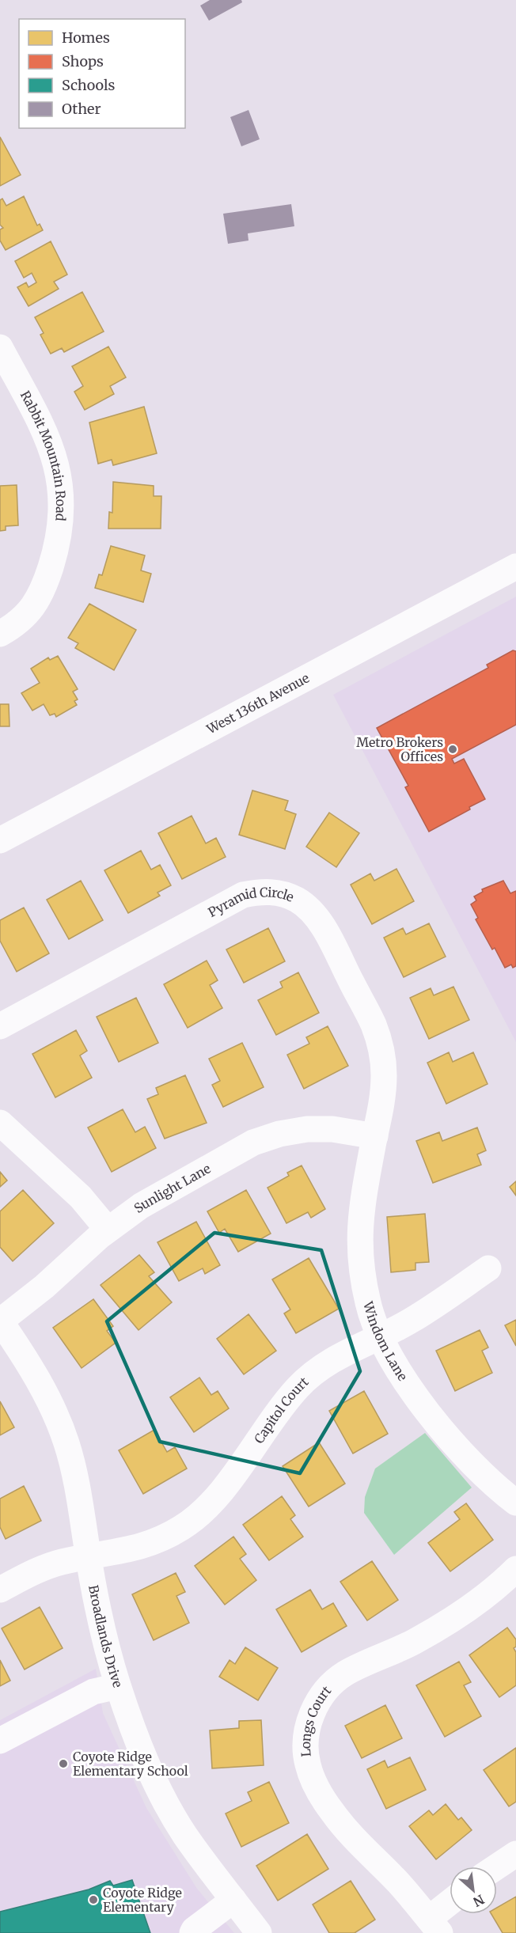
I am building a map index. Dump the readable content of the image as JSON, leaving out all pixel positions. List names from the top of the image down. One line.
{"streets":{"street":["Rabbit Mountain Road","West 136th Avenue","Pyramid Circle","Sunlight Lane","Windom Lane","Capitol Court","Broadlands Drive","Longs Court"]},"crossings":[["Pyramid Circle","Sunlight Lane"],["Pyramid Circle","Windom Lane"],["Sunlight Lane","Windom Lane"],["Sunlight Lane","Broadlands Drive"],["Windom Lane","Capitol Court"],["Capitol Court","Broadlands Drive"]],"places":["Metro Brokers Offices","Coyote Ridge Elementary School","Coyote Ridge Elementary"],"legend":["Homes","Shops","Schools","Other"],"north":"bottom right"}
